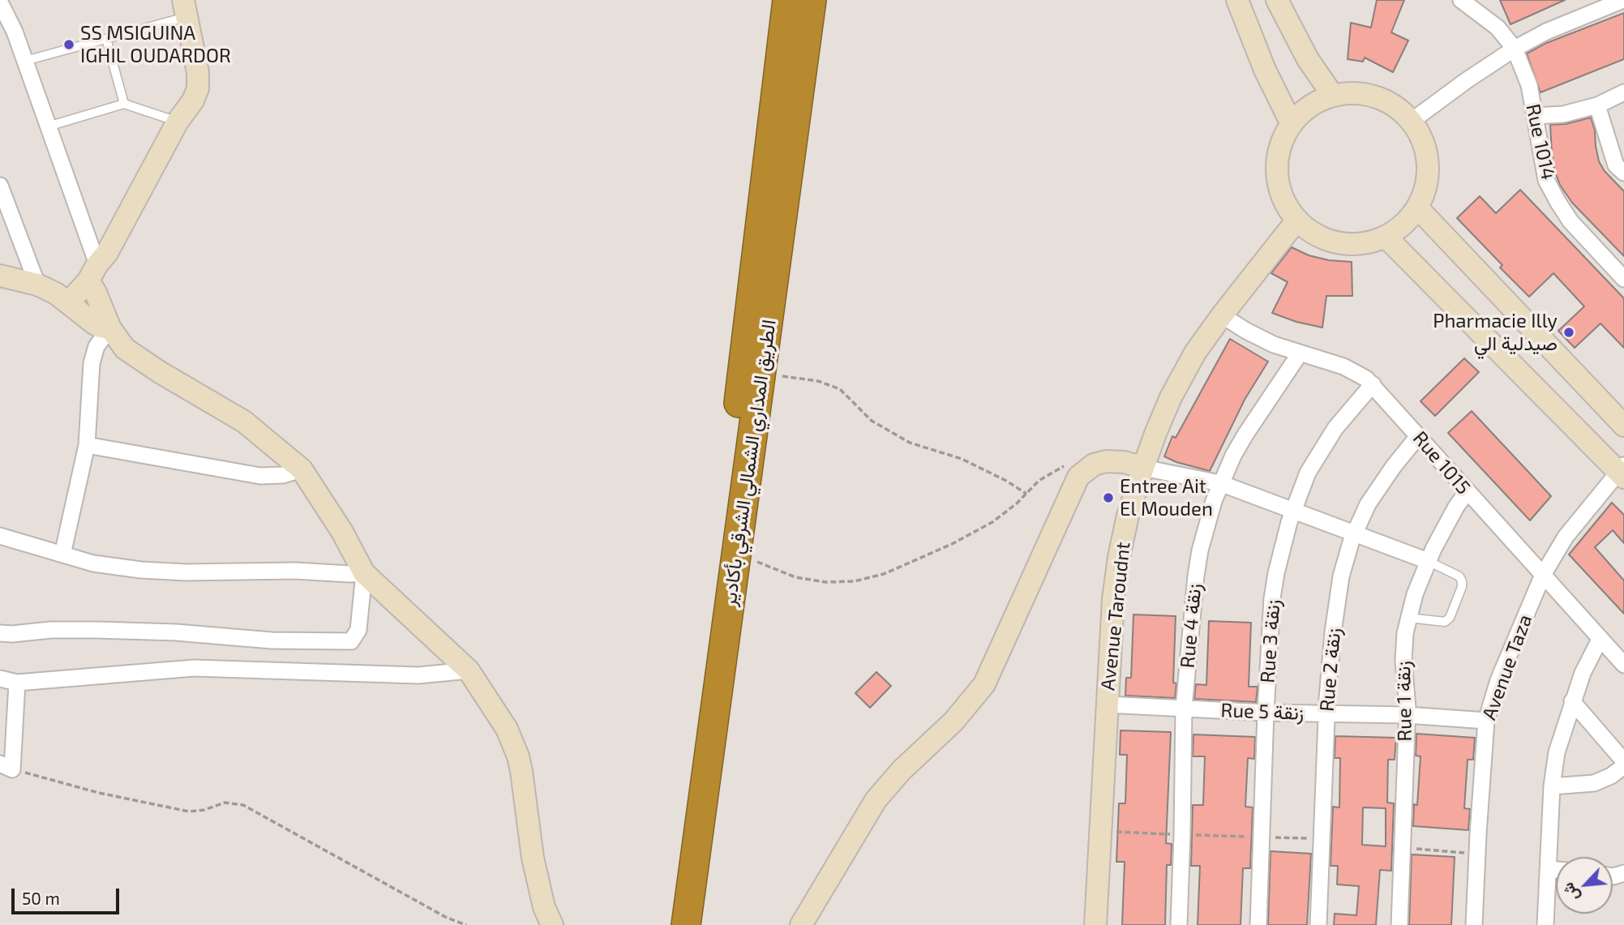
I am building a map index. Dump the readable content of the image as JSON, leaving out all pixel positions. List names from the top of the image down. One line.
{"streets":{"highway":["الطريق المداري الشمالي الشرقي بأكادير"],"street":["Rue 1014","Rue 1015","Avenue Taroudnt","Rue 4 زنقة","Rue 3 زنقة","Avenue Taza","Rue 2 زنقة","Rue 1 زنقة","Rue 5 زنقة"]},"crossings":[["Rue 1015","Avenue Taroudnt"],["Rue 1015","Rue 4 زنقة"],["Rue 1015","Rue 3 زنقة"],["Rue 1015","Avenue Taza"],["Rue 1015","Rue 2 زنقة"],["Rue 1015","Rue 1 زنقة"],["Avenue Taroudnt","Rue 5 زنقة"],["Rue 4 زنقة","Rue 5 زنقة"],["Rue 3 زنقة","Rue 5 زنقة"],["Avenue Taza","Rue 5 زنقة"],["Rue 2 زنقة","Rue 5 زنقة"],["Rue 1 زنقة","Rue 5 زنقة"]],"places":["SS MSIGUINA IGHIL OUDARDOR","Pharmacie Illy صيدلية الي","Entree Ait El Mouden"],"scale_bar":"50 m","north":"bottom left"}
